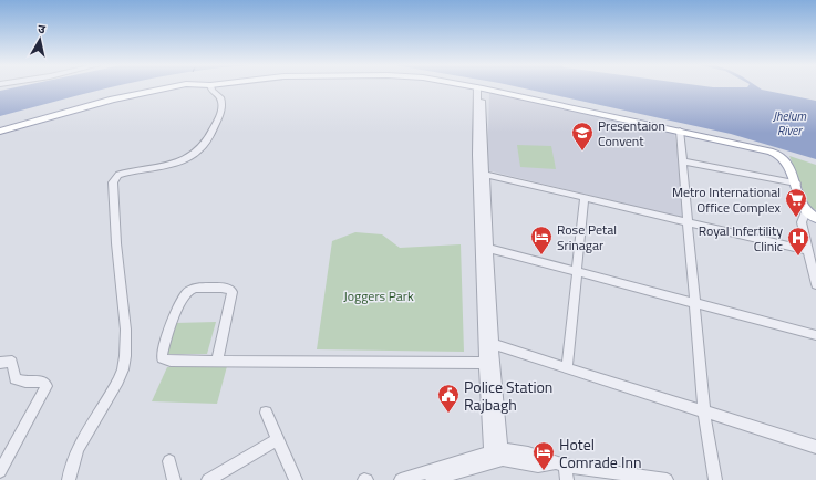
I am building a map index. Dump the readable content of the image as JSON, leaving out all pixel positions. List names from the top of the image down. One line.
{"water":["Jhelum River"],"parks":["Joggers Park"],"places":{"school or university":["Presentaion Convent"],"supermarket":["Metro International Office Complex"],"hotel":["Rose Petal Srinagar","Hotel Comrade Inn"],"hospital":["Royal Infertility Clinic"],"public building":["Police Station Rajbagh"]},"north":"top"}
